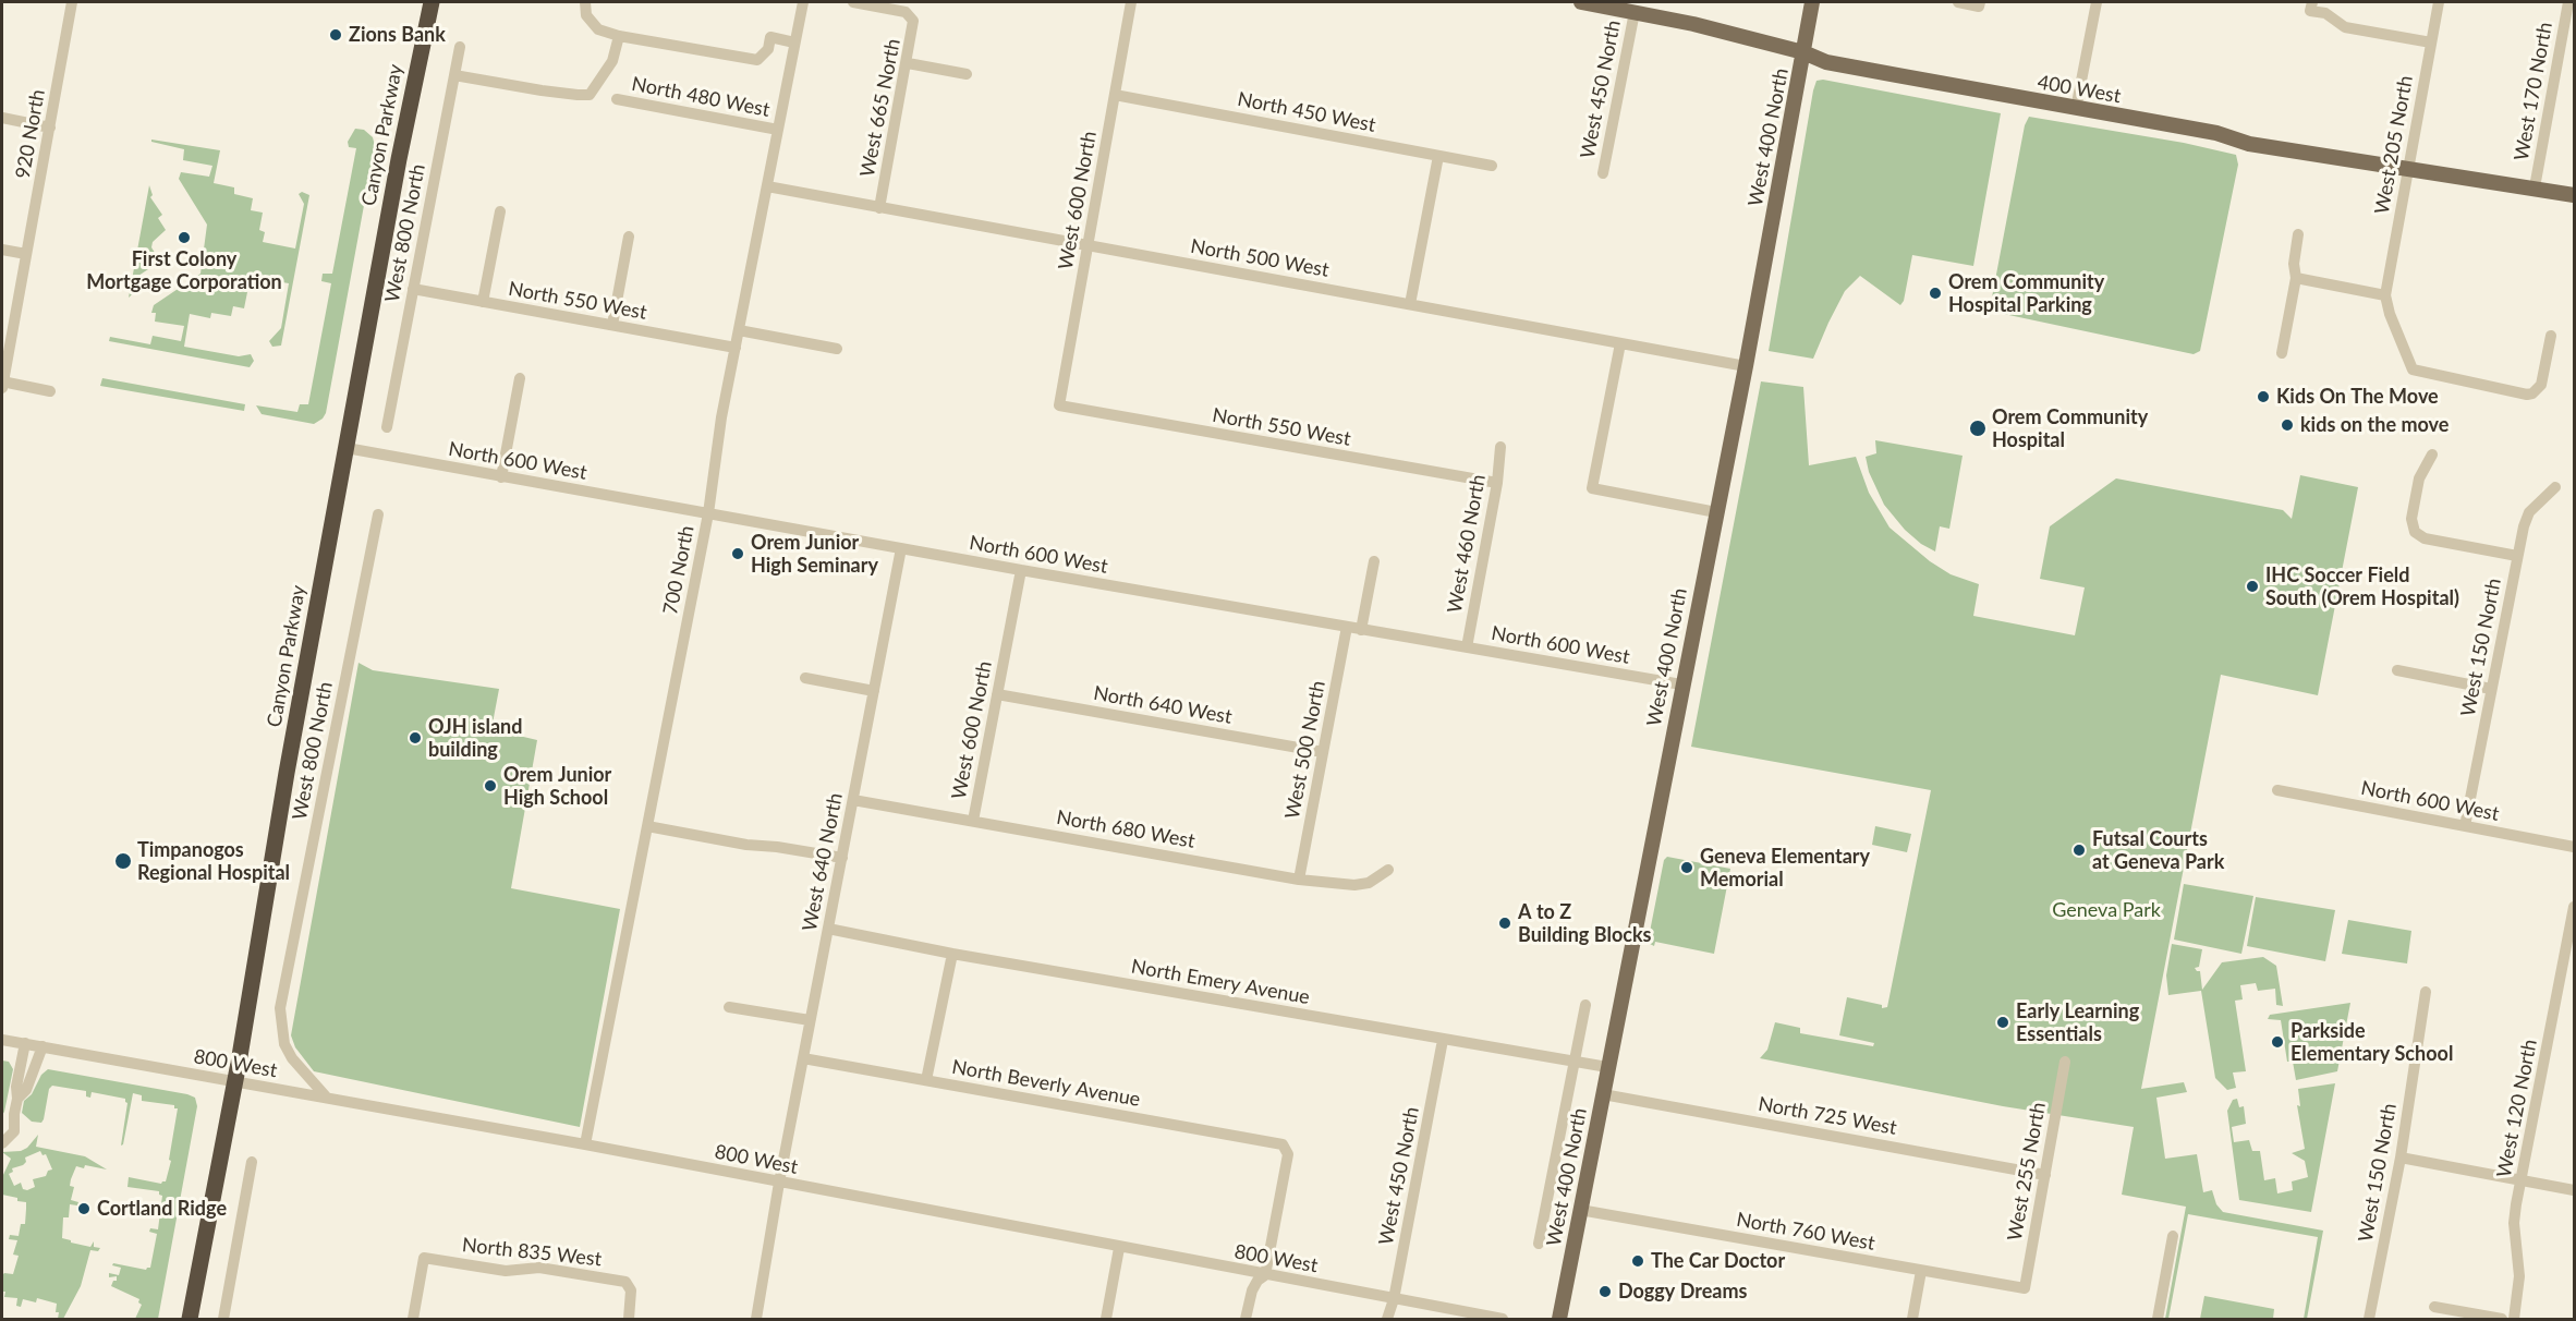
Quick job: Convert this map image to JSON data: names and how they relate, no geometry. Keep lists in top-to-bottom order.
{
  "streets": {
    "highway": ["Canyon Parkway"],
    "main road": ["400 West", "West 400 North"],
    "street": [
      "West 450 North",
      "West 170 North",
      "North 480 West",
      "West 665 North",
      "North 450 West",
      "920 North",
      "West 205 North",
      "West 600 North",
      "West 800 North",
      "North 500 West",
      "North 550 West",
      "North 600 West",
      "West 460 North",
      "700 North",
      "West 150 North",
      "North 640 West",
      "West 500 North",
      "North 680 West",
      "West 640 North",
      "North Emery Avenue",
      "800 West",
      "North Beverly Avenue",
      "West 120 North",
      "North 725 West",
      "West 255 North",
      "North 760 West",
      "North 835 West"
    ]
  },
  "crossings": [
    ["West 450 North", "400 West"],
    ["West 450 North", "North Emery Avenue"],
    ["West 450 North", "800 West"],
    ["400 West", "West 170 North"],
    ["400 West", "West 400 North"],
    ["400 West", "West 205 North"],
    ["North 480 West", "700 North"],
    ["West 665 North", "North 500 West"],
    ["North 450 West", "West 600 North"],
    ["Canyon Parkway", "North 600 West"],
    ["Canyon Parkway", "800 West"],
    ["West 400 North", "North 500 West"],
    ["West 400 North", "North 600 West"],
    ["West 400 North", "North Emery Avenue"],
    ["West 400 North", "North 725 West"],
    ["West 400 North", "North 760 West"],
    ["West 600 North", "North 500 West"],
    ["West 600 North", "North 550 West"],
    ["West 600 North", "North 600 West"],
    ["West 600 North", "North 640 West"],
    ["West 600 North", "North 680 West"],
    ["West 800 North", "North 550 West"],
    ["West 800 North", "800 West"],
    ["North 500 West", "700 North"],
    ["North 550 West", "West 460 North"],
    ["North 550 West", "700 North"],
    ["North 600 West", "West 460 North"],
    ["North 600 West", "700 North"],
    ["North 600 West", "West 150 North"],
    ["North 600 West", "West 500 North"],
    ["North 600 West", "West 640 North"],
    ["700 North", "800 West"],
    ["North 640 West", "West 500 North"],
    ["West 500 North", "North 680 West"],
    ["North 680 West", "West 640 North"],
    ["West 640 North", "North Emery Avenue"],
    ["West 640 North", "800 West"],
    ["West 640 North", "North Beverly Avenue"],
    ["800 West", "North Beverly Avenue"],
    ["North 725 West", "West 255 North"],
    ["West 255 North", "North 760 West"]
  ],
  "parks": ["Geneva Park"],
  "places": [
    "Zions Bank",
    "First Colony Mortgage Corporation",
    "Orem Community Hospital Parking",
    "Kids On The Move",
    "kids on the move",
    "Orem Community Hospital",
    "Orem Junior High Seminary",
    "IHC Soccer Field South (Orem Hospital)",
    "OJH island building",
    "Orem Junior High School",
    "Futsal Courts at Geneva Park",
    "Timpanogos Regional Hospital",
    "Geneva Elementary Memorial",
    "A to Z Building Blocks",
    "Early Learning Essentials",
    "Parkside Elementary School",
    "Cortland Ridge",
    "The Car Doctor",
    "Doggy Dreams"
  ]
}
